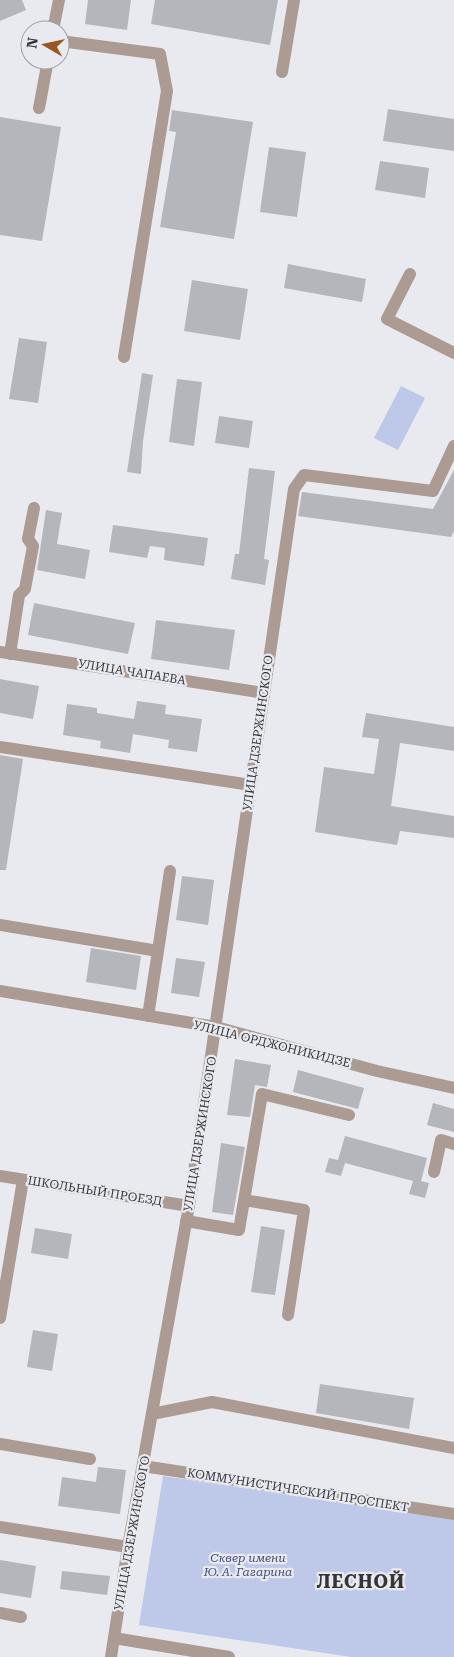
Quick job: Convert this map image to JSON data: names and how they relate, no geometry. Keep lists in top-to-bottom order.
{
  "streets": {
    "street": [
      "УЛИЦА ЧАПАЕВА",
      "УЛИЦА ДЗЕРЖИНСКОГО",
      "УЛИЦА ОРДЖОНИКИДЗЕ",
      "ШКОЛЬНЫЙ ПРОЕЗД",
      "КОММУНИСТИЧЕСКИЙ ПРОСПЕКТ"
    ]
  },
  "crossings": [
    ["УЛИЦА ЧАПАЕВА", "УЛИЦА ДЗЕРЖИНСКОГО"],
    ["УЛИЦА ДЗЕРЖИНСКОГО", "УЛИЦА ОРДЖОНИКИДЗЕ"],
    ["УЛИЦА ДЗЕРЖИНСКОГО", "ШКОЛЬНЫЙ ПРОЕЗД"],
    ["УЛИЦА ДЗЕРЖИНСКОГО", "КОММУНИСТИЧЕСКИЙ ПРОСПЕКТ"]
  ],
  "districts": ["ЛЕСНОЙ"],
  "parks": ["Сквер имени Ю. А. Гагарина"],
  "north": "left"
}
